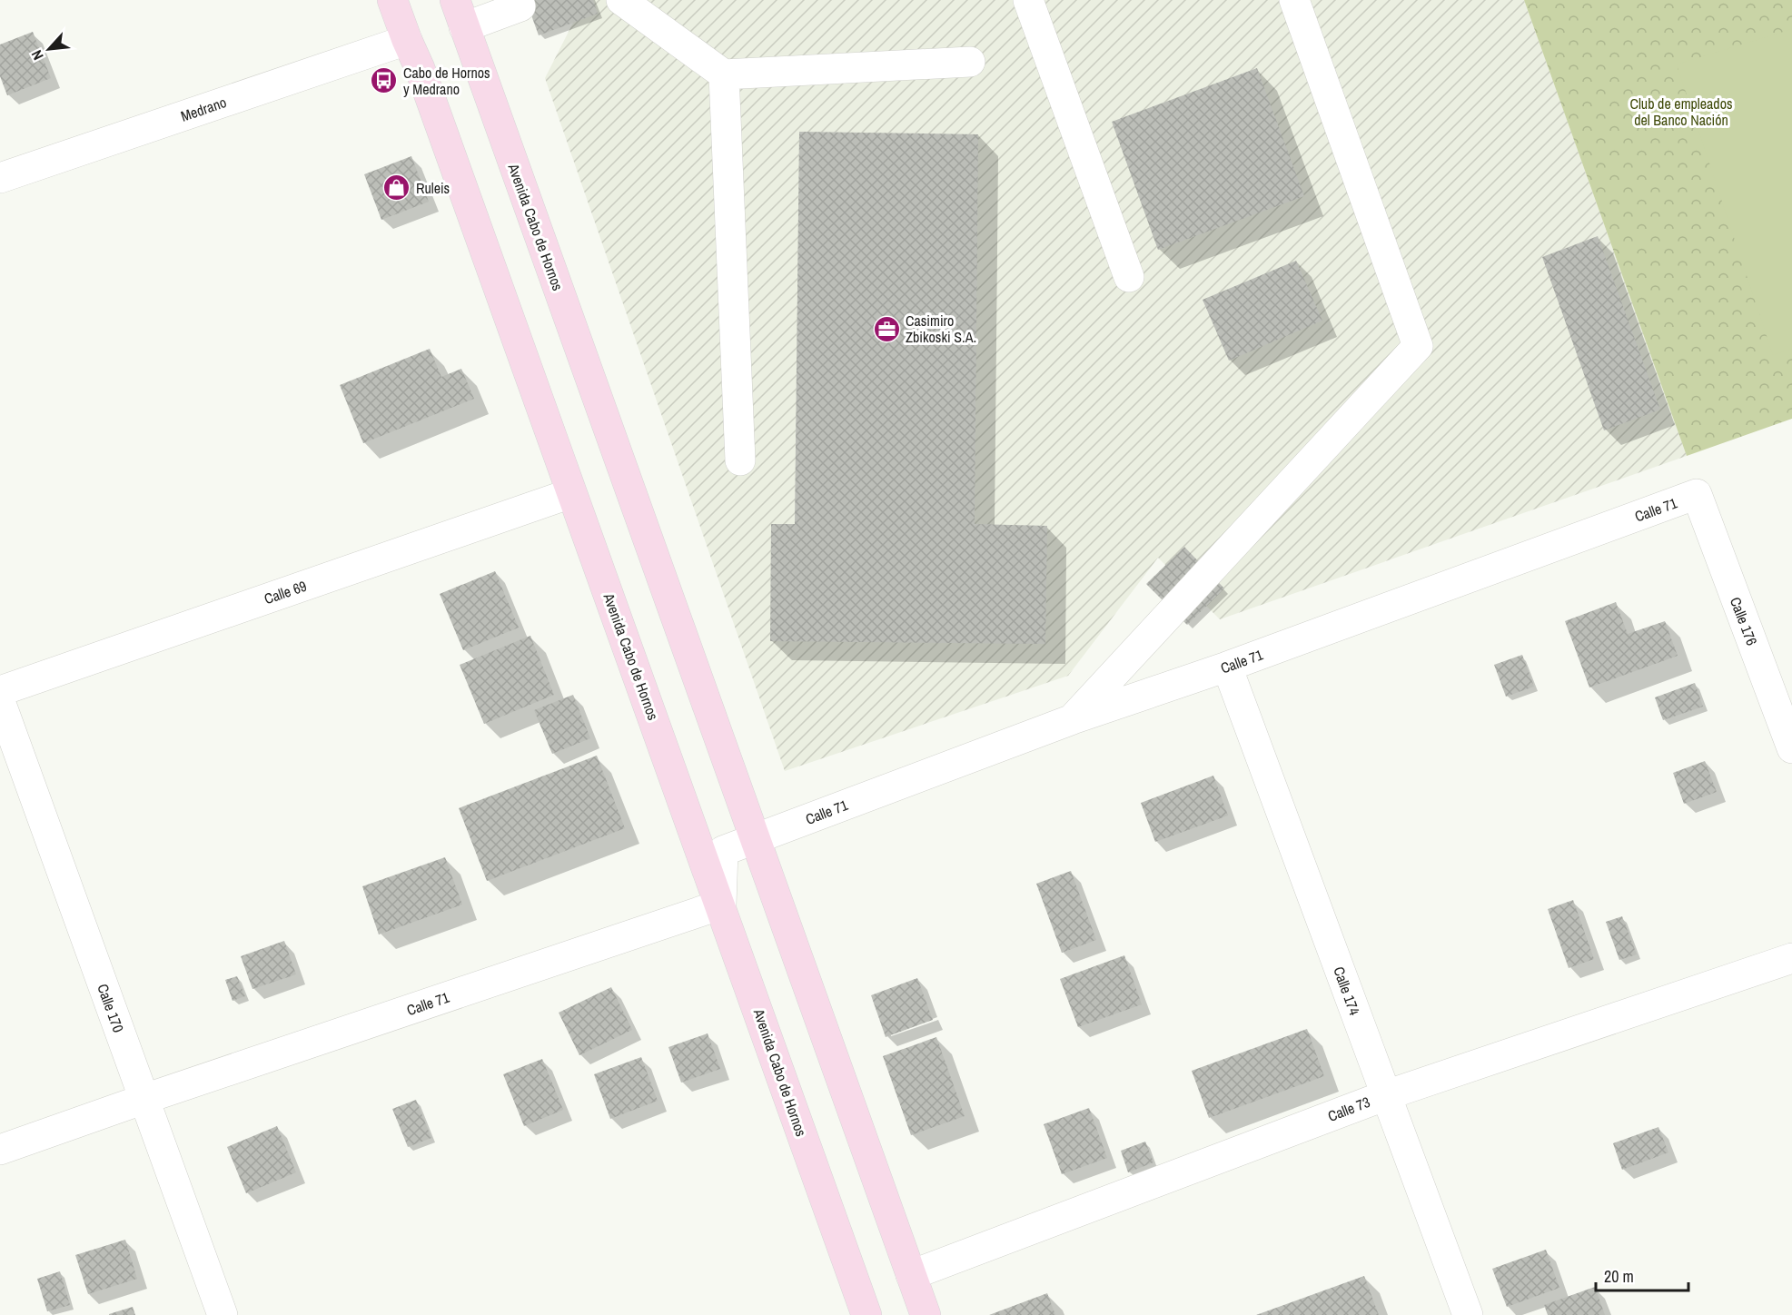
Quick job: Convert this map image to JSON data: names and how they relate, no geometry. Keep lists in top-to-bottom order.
{
  "streets": {
    "main road": ["Avenida Cabo de Hornos"],
    "street": [
      "Medrano",
      "Calle 71",
      "Calle 69",
      "Calle 176",
      "Calle 174",
      "Calle 170",
      "Calle 73"
    ]
  },
  "crossings": [
    ["Medrano", "Avenida Cabo de Hornos"],
    ["Avenida Cabo de Hornos", "Calle 71"],
    ["Avenida Cabo de Hornos", "Calle 69"],
    ["Avenida Cabo de Hornos", "Calle 73"],
    ["Calle 71", "Calle 176"],
    ["Calle 71", "Calle 174"],
    ["Calle 71", "Calle 170"],
    ["Calle 174", "Calle 73"]
  ],
  "parks": ["Club de empleados del Banco Nación"],
  "places": {
    "bus stop": ["Cabo de Hornos y Medrano"],
    "shop": ["Ruleis"],
    "office": ["Casimiro Zbikoski S.A."]
  },
  "scale_bar": "20 m",
  "north": "bottom left"
}
